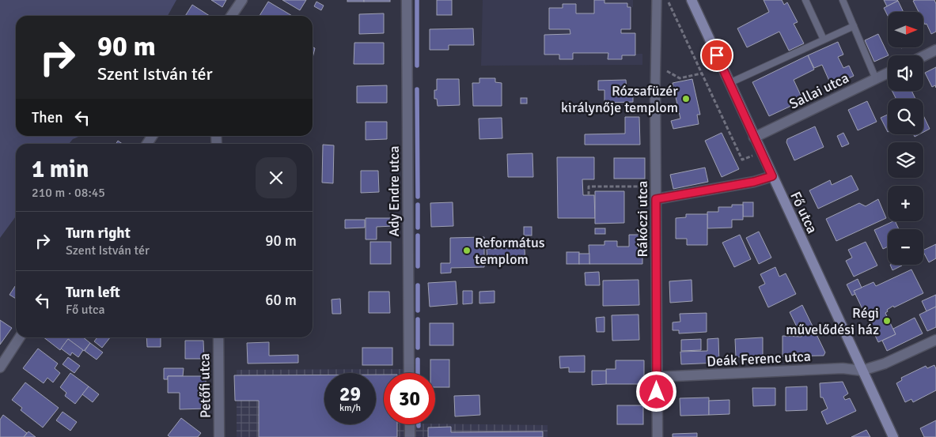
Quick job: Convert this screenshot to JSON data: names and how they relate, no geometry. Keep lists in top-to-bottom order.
{
  "streets": {
    "main road": ["Fő utca"],
    "street": [
      "Sallai utca",
      "Ady Endre utca",
      "Rákóczi utca",
      "Deák Ferenc utca",
      "Petőfi utca"
    ]
  },
  "crossings": [
    ["Sallai utca", "Fő utca"],
    ["Fő utca", "Deák Ferenc utca"],
    ["Rákóczi utca", "Deák Ferenc utca"]
  ],
  "places": ["Rózsafüzér királynője templom", "Református templom", "Régi művelődési ház"],
  "north": "right",
  "page": {
    "map_buttons": ["+", "−"],
    "turn": ["90 m", "Szent István tér"],
    "then": "Then",
    "heading": ["1 min", "210 m · 08:45"],
    "list": [
      {
        "name": "Turn right",
        "note": "Szent István tér",
        "value": "90 m"
      },
      {
        "name": "Turn left",
        "note": "Fő utca",
        "value": "60 m"
      }
    ],
    "speed": "29 km/h",
    "limit": "30"
  }
}
